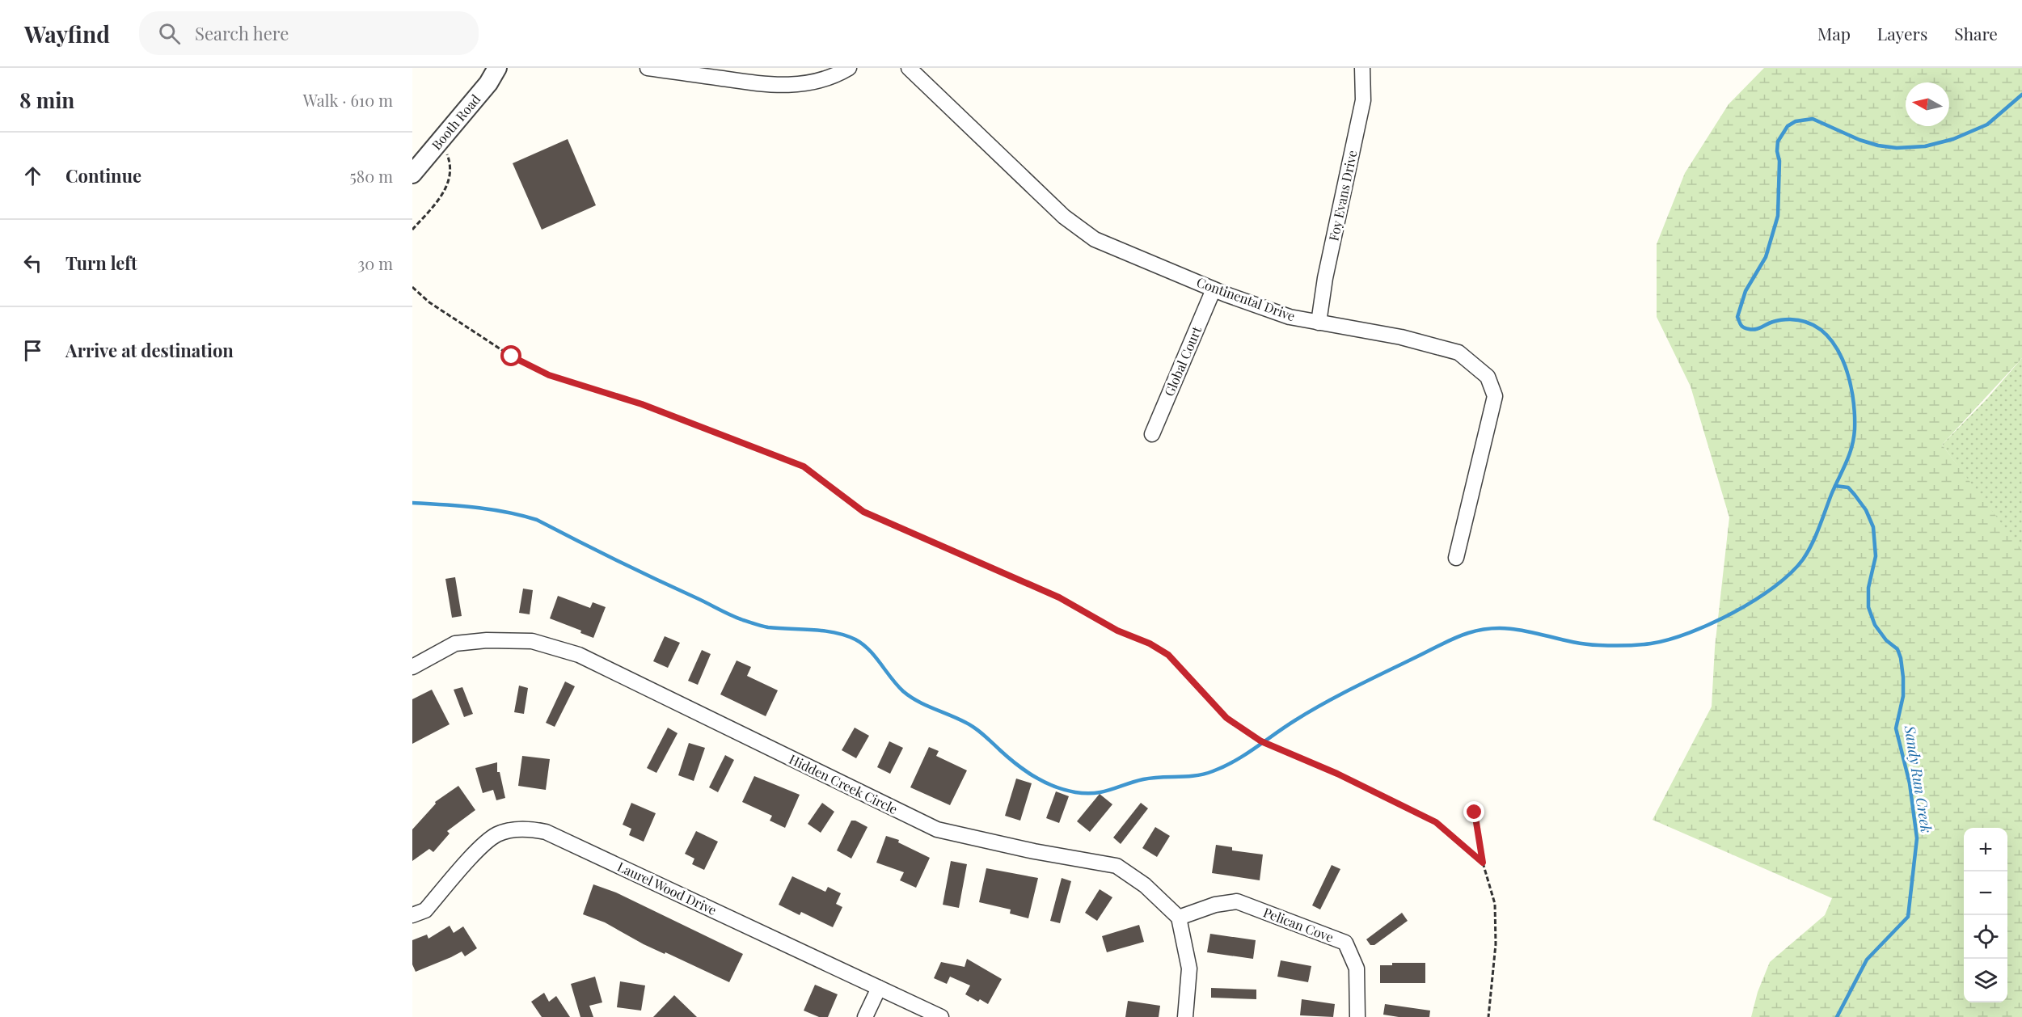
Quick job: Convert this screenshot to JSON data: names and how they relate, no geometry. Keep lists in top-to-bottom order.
{
  "streets": {
    "street": [
      "Booth Road",
      "Foy Evans Drive",
      "Continental Drive",
      "Global Court",
      "Hidden Creek Circle",
      "Laurel Wood Drive",
      "Pelican Cove"
    ]
  },
  "crossings": [
    ["Foy Evans Drive", "Continental Drive"],
    ["Continental Drive", "Global Court"],
    ["Hidden Creek Circle", "Pelican Cove"]
  ],
  "water": ["Sandy Run Creek"],
  "north": "left",
  "page": {
    "header": "Wayfind",
    "search": "Search here",
    "nav": ["Map", "Layers", "Share"],
    "heading": ["8 min", "Walk · 610 m"],
    "list": [
      ["Continue", "580 m"],
      ["Turn left", "30 m"],
      "Arrive at destination"
    ],
    "map_buttons": ["+", "−"]
  }
}
